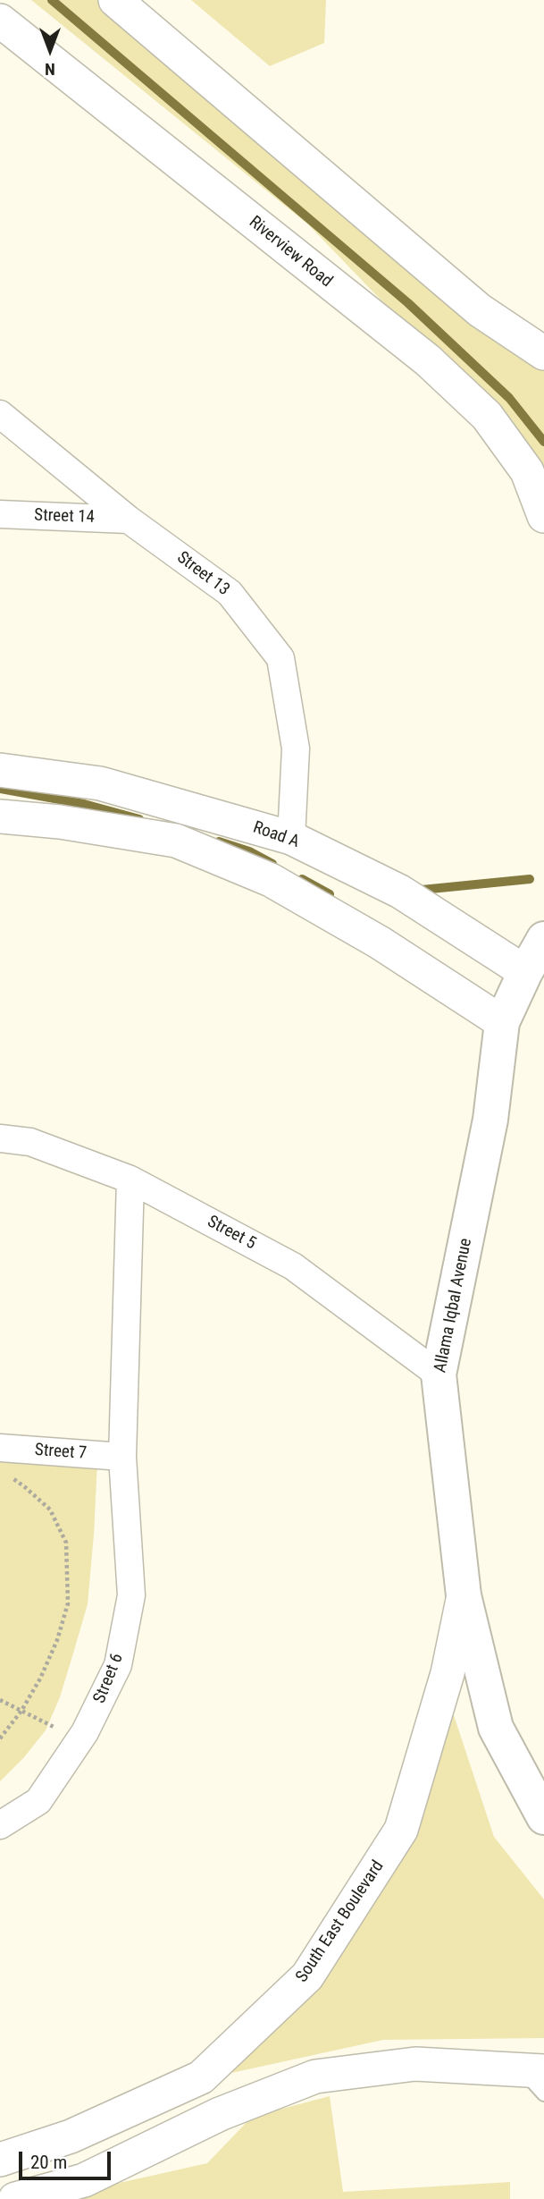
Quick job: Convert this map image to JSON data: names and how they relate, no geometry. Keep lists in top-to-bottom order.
{
  "streets": {
    "main road": ["Allama Iqbal Avenue"],
    "street": [
      "Riverview Road",
      "Street 14",
      "Street 13",
      "Road A",
      "Street 5",
      "Street 7",
      "Street 6",
      "South East Boulevard"
    ]
  },
  "crossings": [
    ["Street 14", "Street 13"],
    ["Street 13", "Road A"],
    ["Road A", "Allama Iqbal Avenue"],
    ["Street 5", "Allama Iqbal Avenue"],
    ["Street 5", "Street 6"],
    ["Allama Iqbal Avenue", "South East Boulevard"],
    ["Street 7", "Street 6"]
  ],
  "scale_bar": "20 m",
  "north": "bottom"
}
